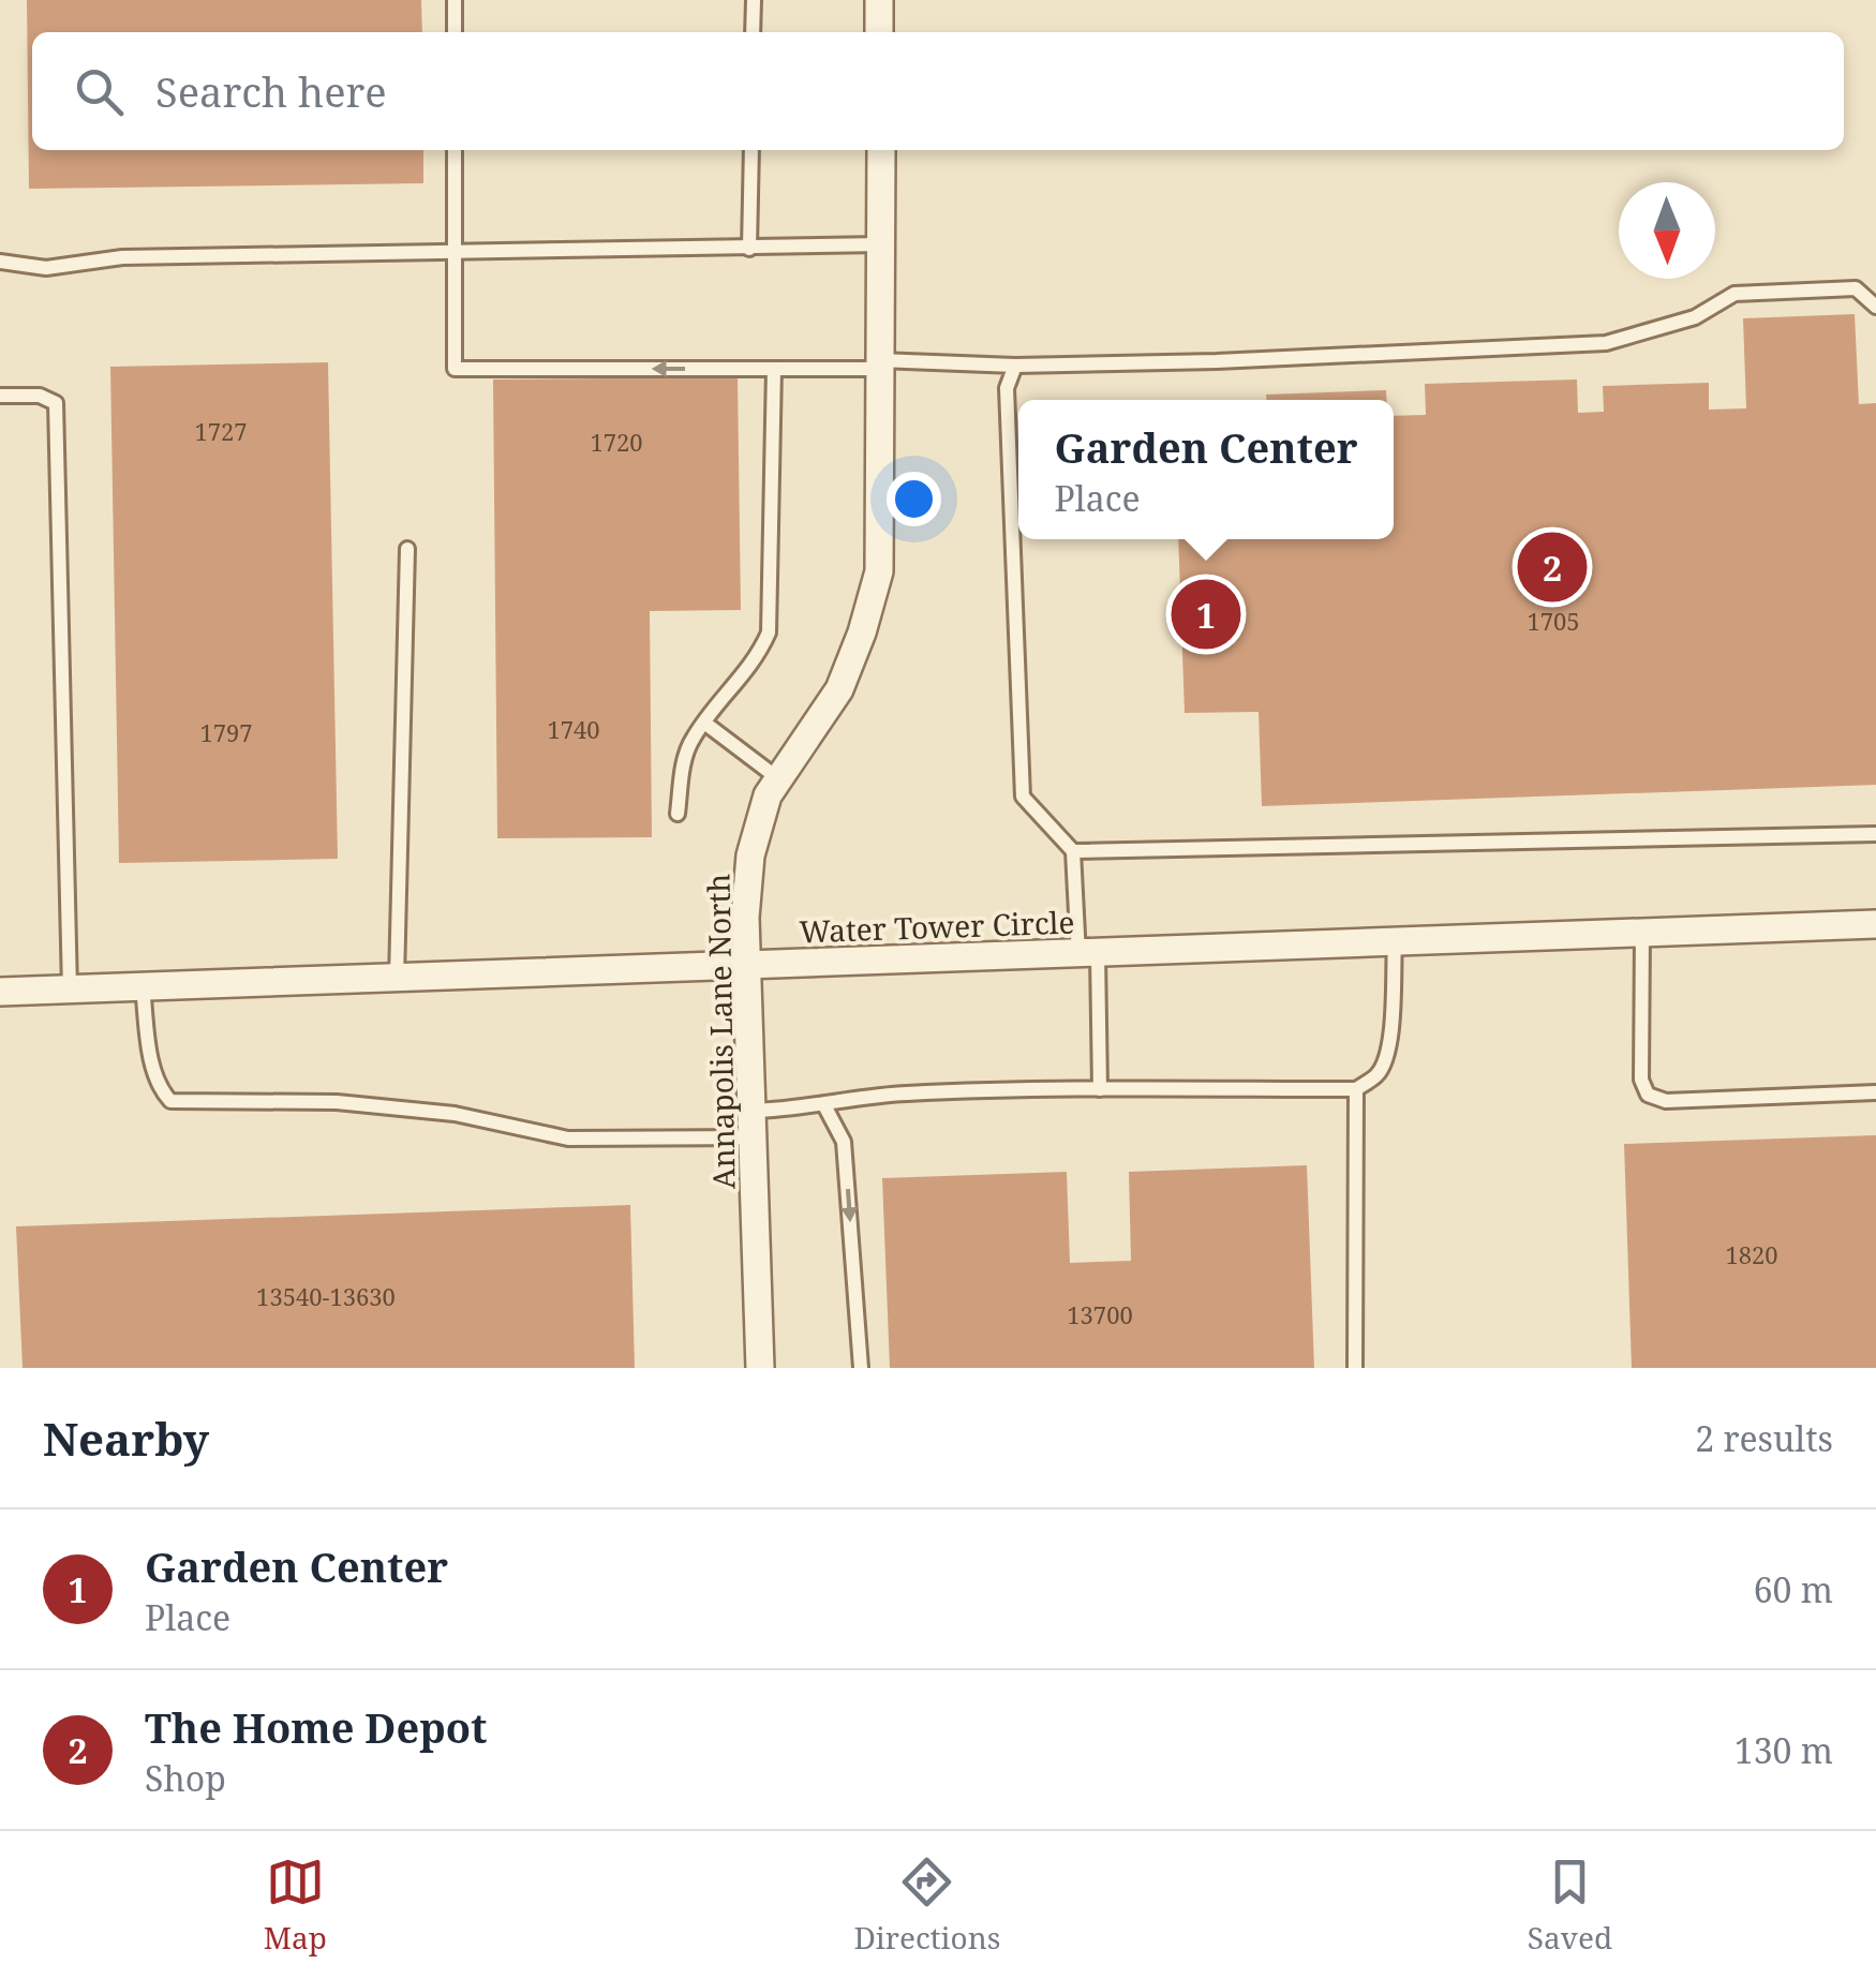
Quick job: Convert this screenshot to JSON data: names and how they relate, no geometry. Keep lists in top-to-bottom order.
{
  "streets": {
    "street": ["Water Tower Circle", "Annapolis Lane North"]
  },
  "crossings": [
    ["Water Tower Circle", "Annapolis Lane North"]
  ],
  "house_numbers": [
    "1727",
    "1720",
    "1705",
    "1740",
    "1797",
    "1820",
    "13540-13630",
    "13700"
  ],
  "north": "bottom",
  "page": {
    "search": "Search here",
    "popup": ["Garden Center", "Place"],
    "pins": ["2", "1"],
    "heading": ["Nearby", "2 results"],
    "list": [
      {
        "mark": "1",
        "name": "Garden Center",
        "note": "Place",
        "value": "60 m"
      },
      {
        "mark": "2",
        "name": "The Home Depot",
        "note": "Shop",
        "value": "130 m"
      }
    ],
    "nav": ["Map", "Directions", "Saved"]
  }
}
